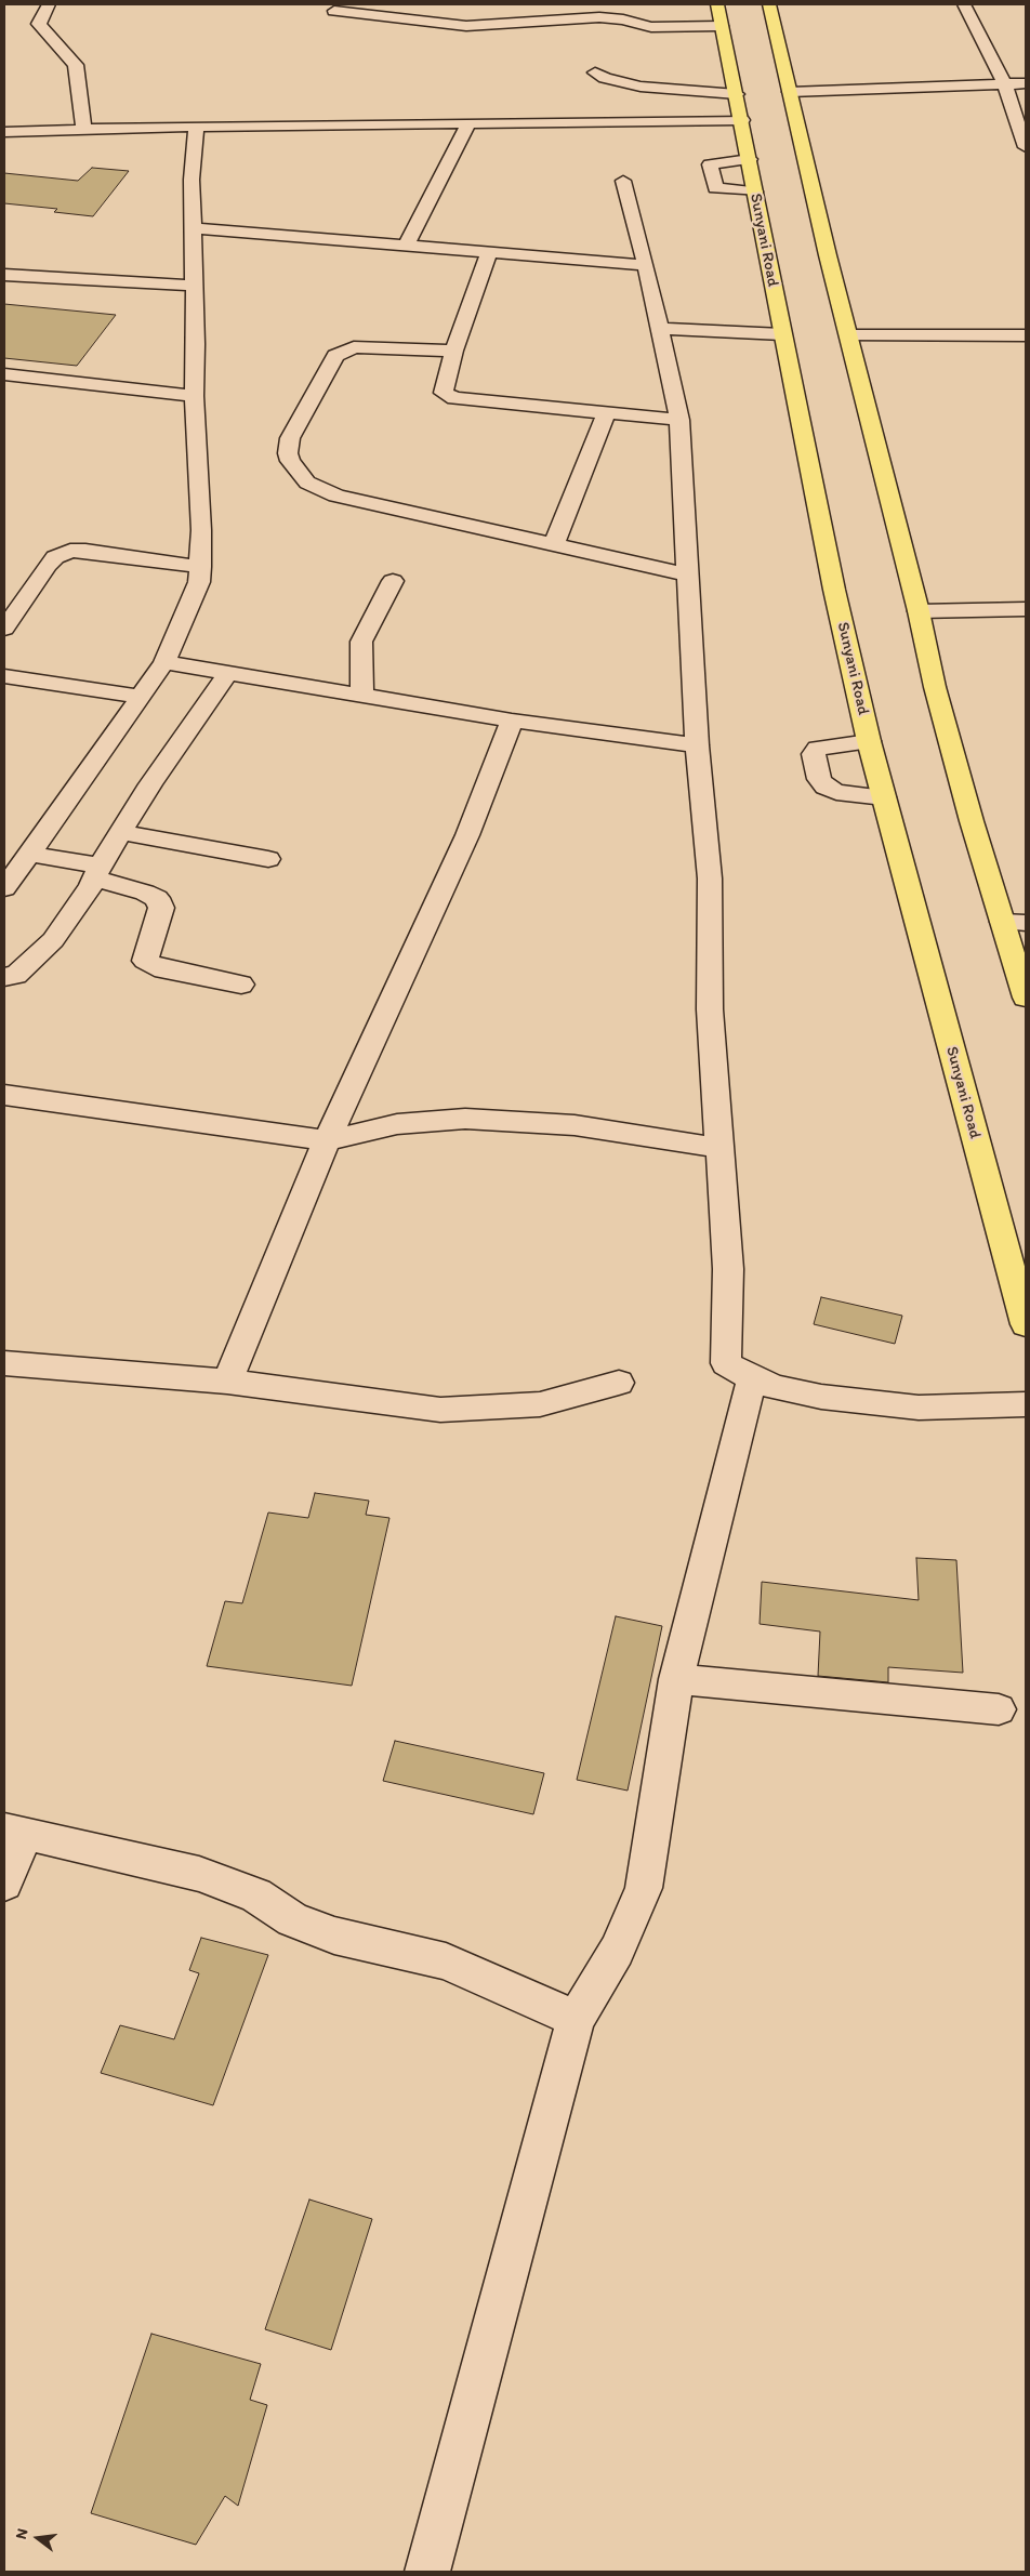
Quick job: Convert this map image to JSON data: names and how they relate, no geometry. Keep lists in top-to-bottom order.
{
  "streets": {
    "main road": ["Sunyani Road"]
  },
  "north": "left"
}
